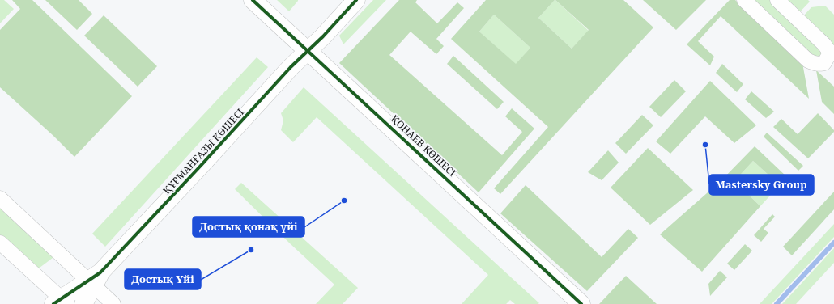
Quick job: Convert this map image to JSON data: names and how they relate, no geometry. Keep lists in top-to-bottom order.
{
  "streets": {
    "street": ["ҚОНАЕВ КӨШЕСІ", "ҚҰРМАНҒАЗЫ КӨШЕСІ"]
  },
  "crossings": [
    ["ҚОНАЕВ КӨШЕСІ", "ҚҰРМАНҒАЗЫ КӨШЕСІ"]
  ],
  "places": ["Mastersky Group", "Достық қонақ үйі", "Достық Үйі"]
}
